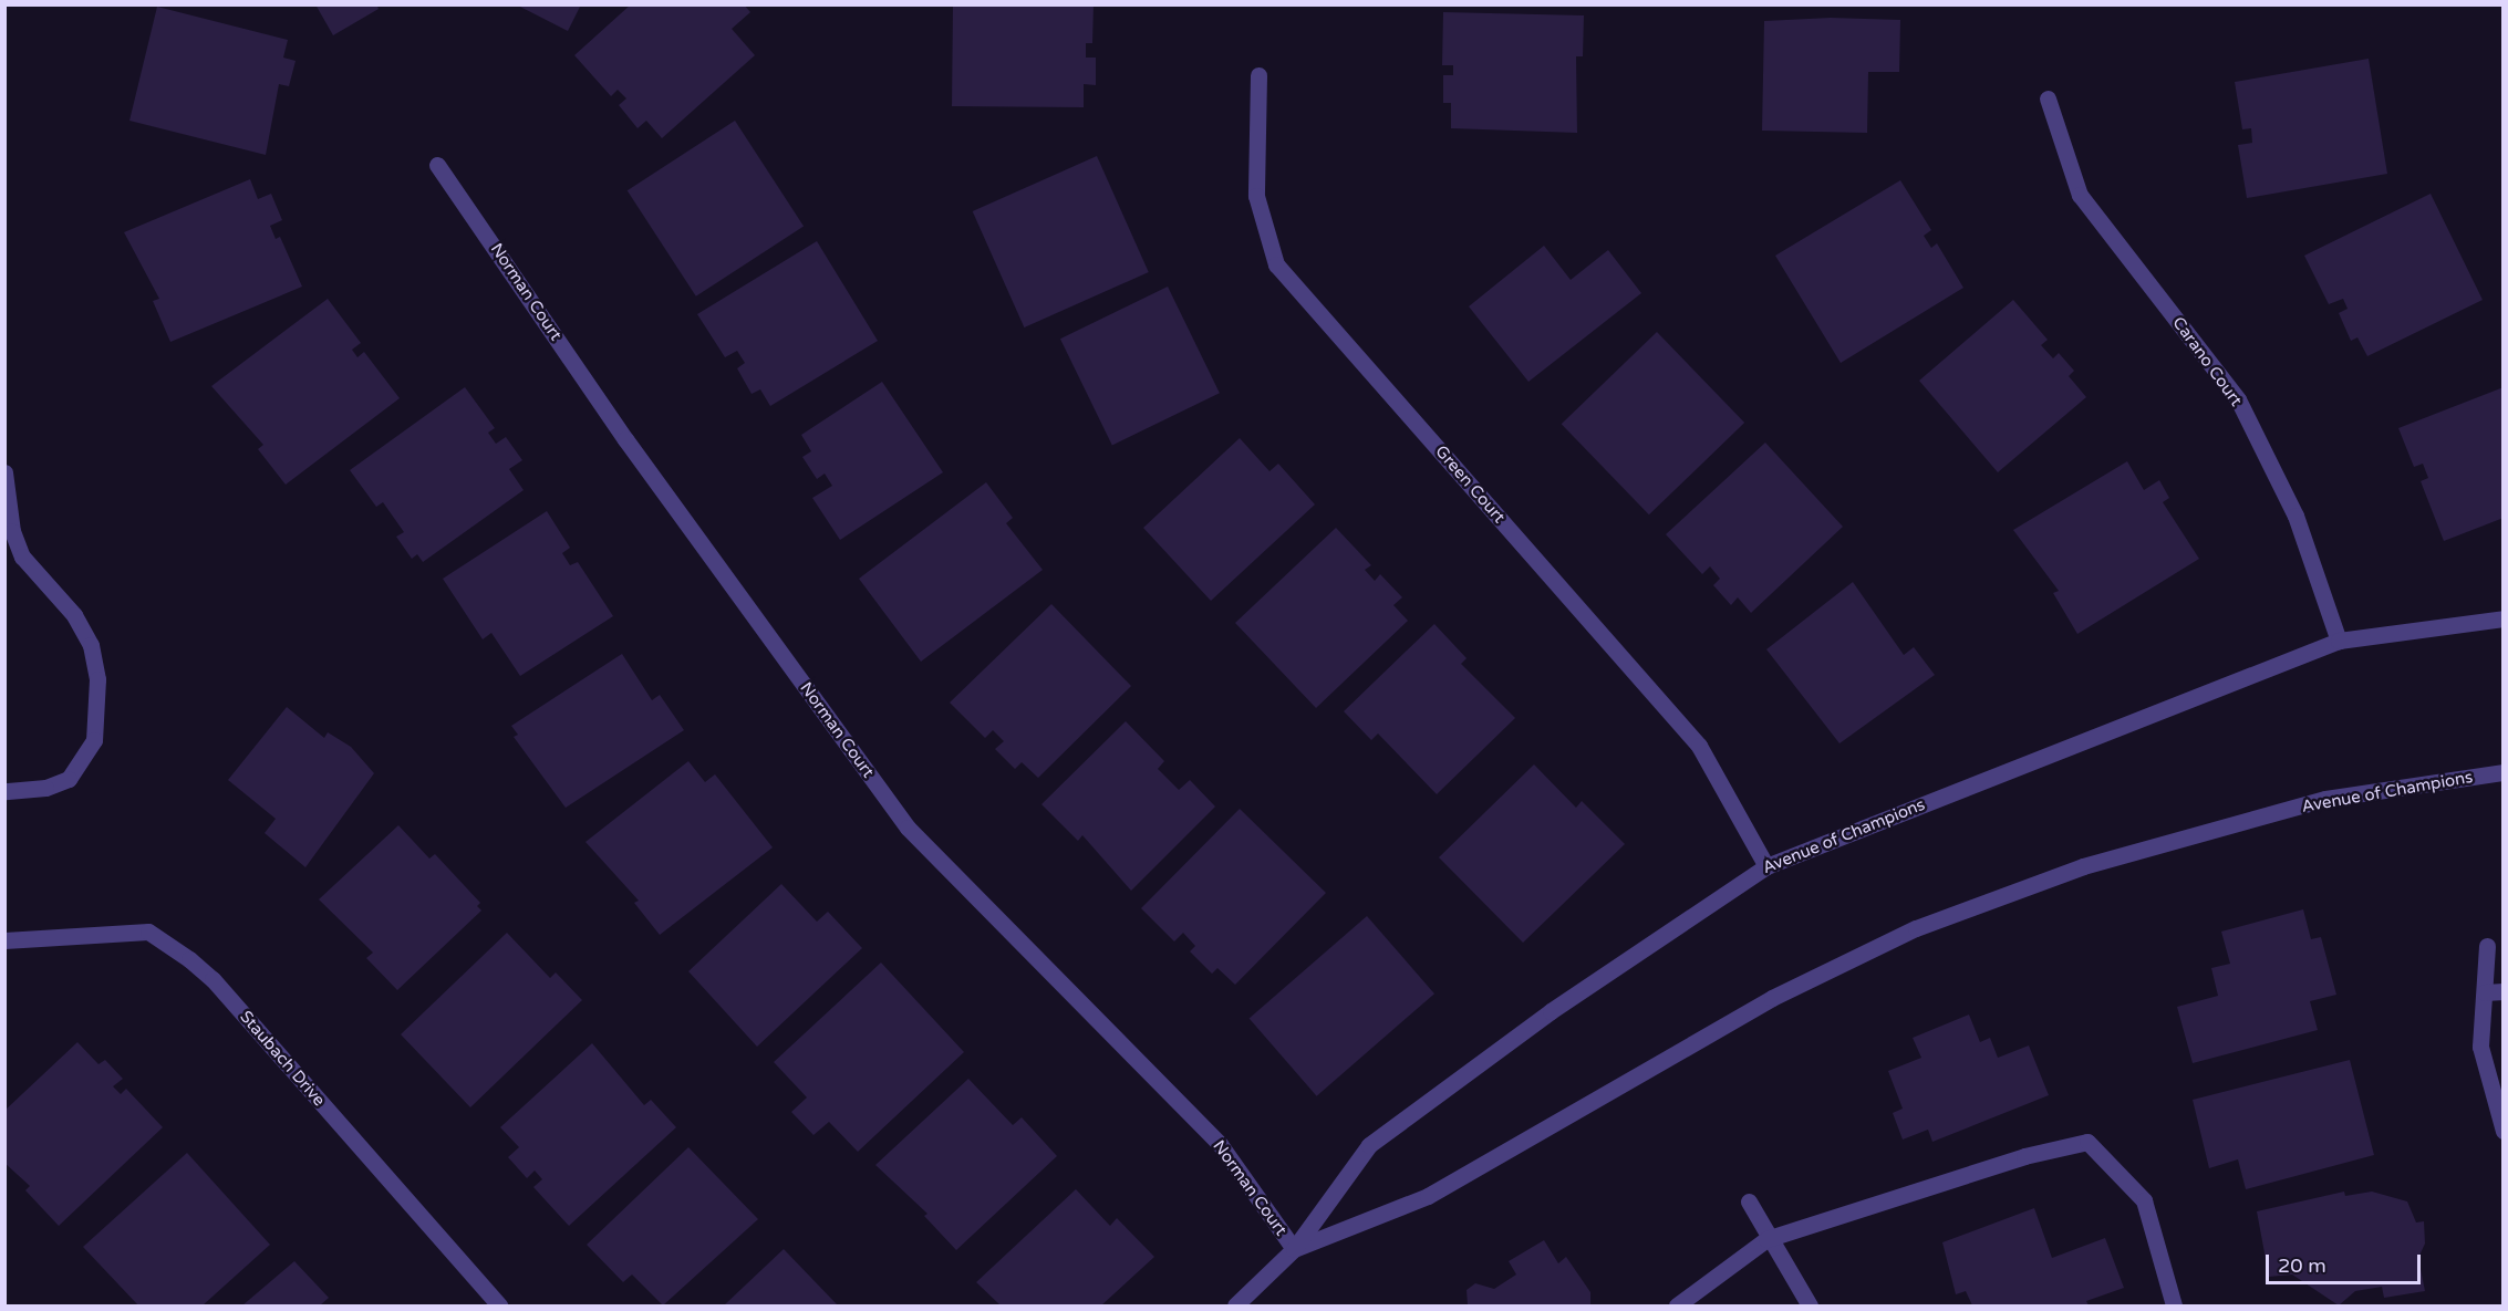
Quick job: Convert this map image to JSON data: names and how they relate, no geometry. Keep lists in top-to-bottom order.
{
  "streets": {
    "street": [
      "Norman Court",
      "Carano Court",
      "Green Court",
      "Avenue of Champions",
      "Staubach Drive"
    ]
  },
  "crossings": [
    ["Norman Court", "Avenue of Champions"],
    ["Carano Court", "Avenue of Champions"],
    ["Green Court", "Avenue of Champions"]
  ],
  "scale_bar": "20 m"
}
